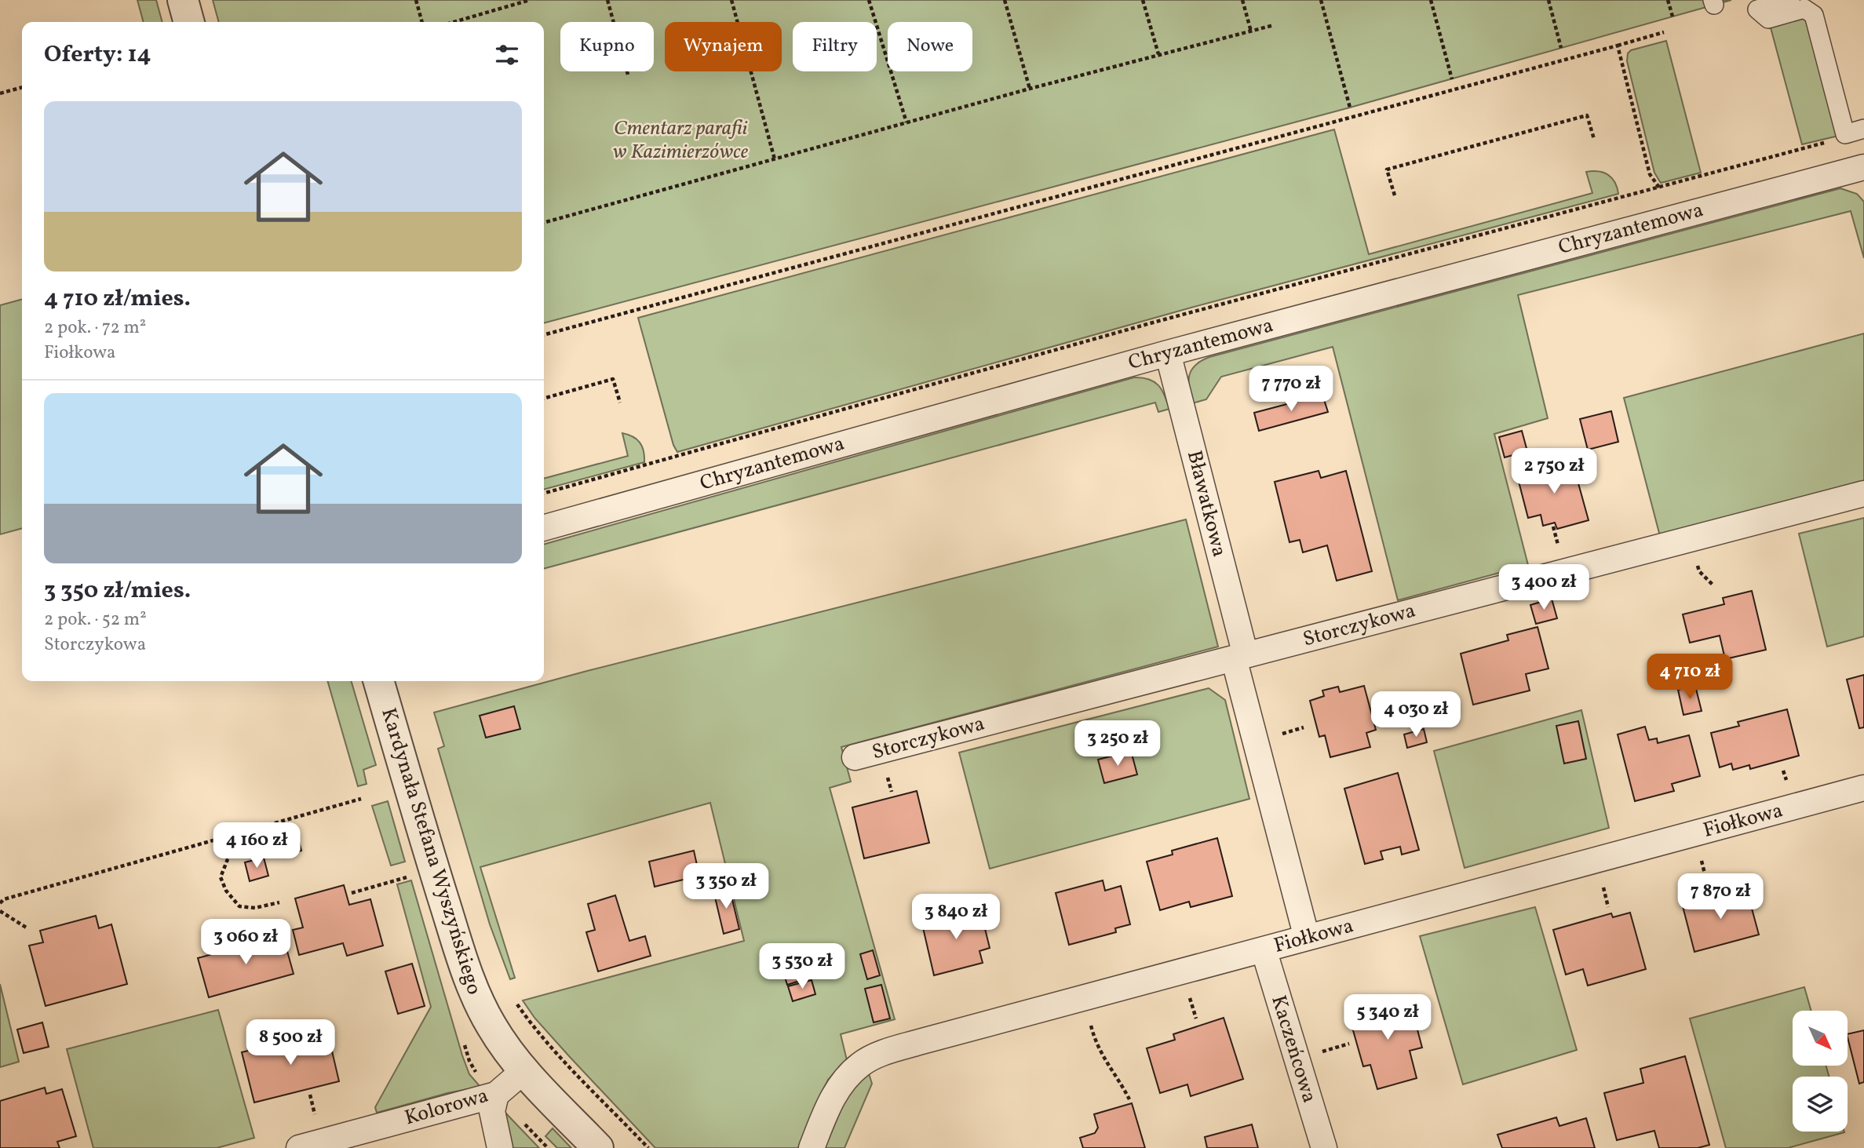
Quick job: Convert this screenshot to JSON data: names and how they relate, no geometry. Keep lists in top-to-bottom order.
{
  "streets": {
    "street": [
      "Chryzantemowa",
      "Bławatkowa",
      "Storczykowa",
      "Fiołkowa",
      "Kardynała Stefana Wyszyńskiego",
      "Kaczeńcowa",
      "Kolorowa"
    ]
  },
  "crossings": [
    ["Chryzantemowa", "Bławatkowa"],
    ["Bławatkowa", "Storczykowa"],
    ["Bławatkowa", "Fiołkowa"],
    ["Fiołkowa", "Kaczeńcowa"],
    ["Kardynała Stefana Wyszyńskiego", "Kolorowa"]
  ],
  "parks": ["Cmentarz parafii w Kazimierzówce"],
  "north": "bottom right",
  "page": {
    "chip": [
      "Kupno",
      "Wynajem",
      "Filtry",
      "Nowe"
    ],
    "heading": "Oferty: 14",
    "list": [
      {
        "name": "4 710 zł/mies.",
        "note": "2 pok. · 72 m² · Fiołkowa"
      },
      {
        "name": "3 350 zł/mies.",
        "note": "2 pok. · 52 m² · Storczykowa"
      }
    ],
    "price": [
      "7 770 zł",
      "2 750 zł",
      "3 400 zł",
      "4 710 zł",
      "4 030 zł",
      "3 250 zł",
      "4 160 zł",
      "3 350 zł",
      "7 870 zł",
      "3 840 zł",
      "3 060 zł",
      "3 530 zł",
      "5 340 zł",
      "8 500 zł"
    ]
  }
}
